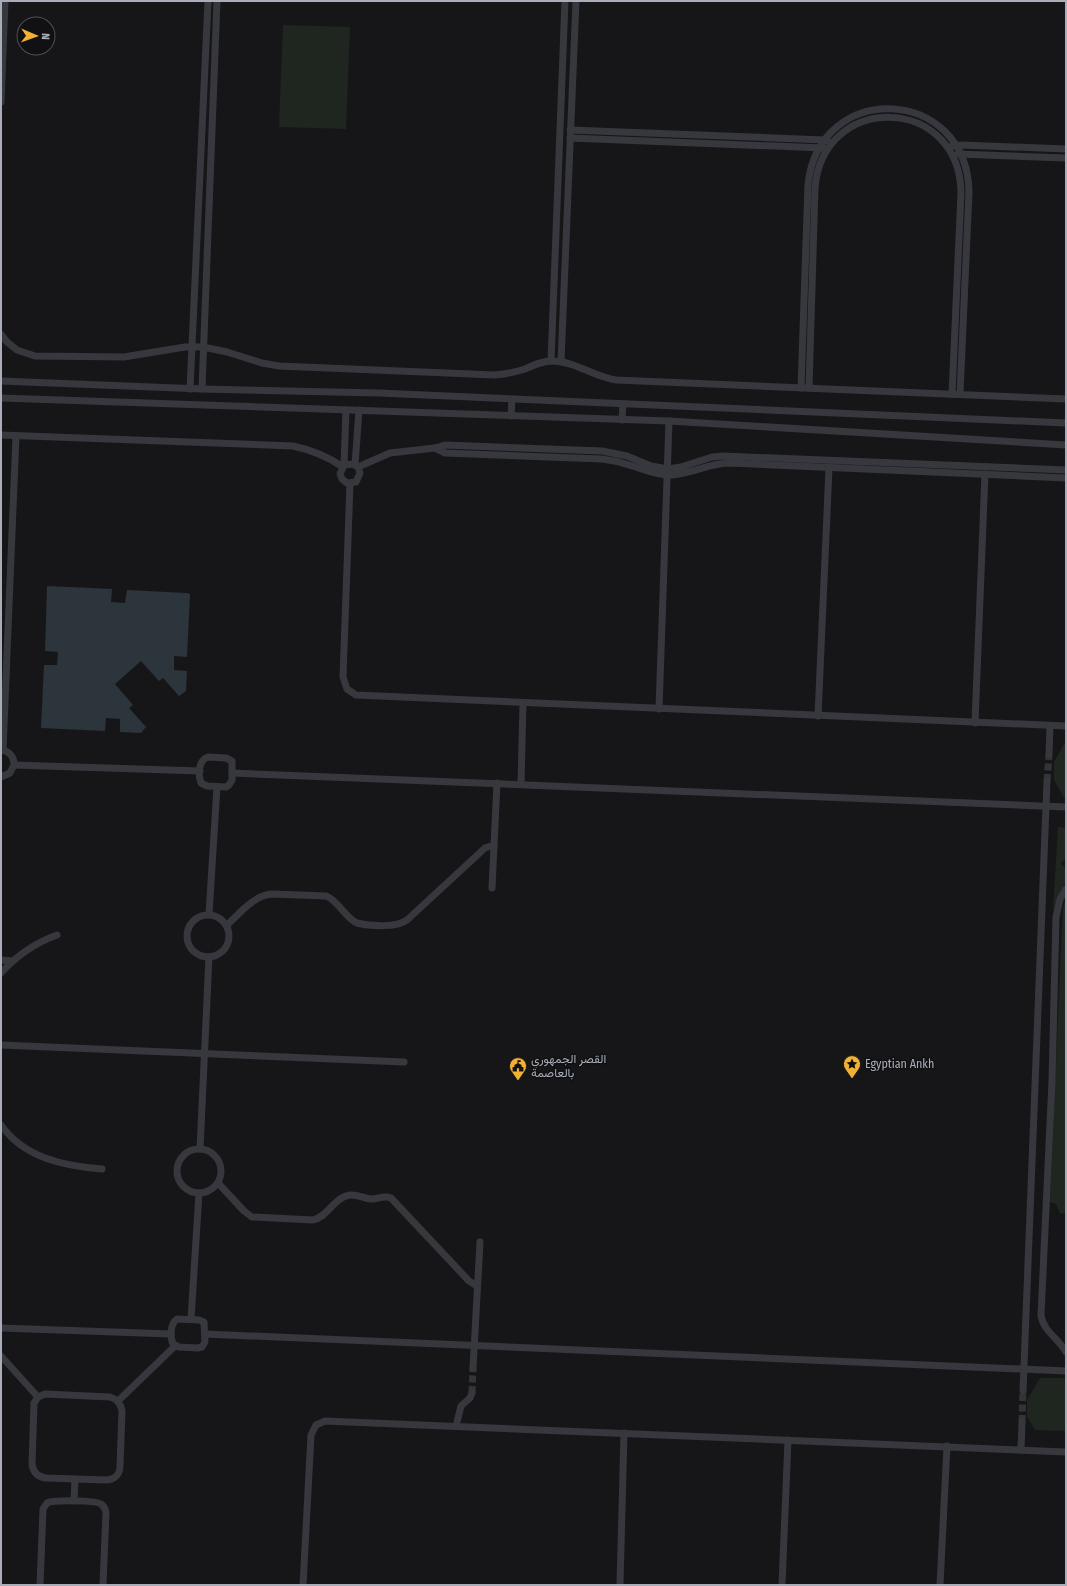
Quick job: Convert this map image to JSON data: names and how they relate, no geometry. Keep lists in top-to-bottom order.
{
  "places": {
    "place": ["Egyptian Ankh"],
    "public building": ["القصر الجمهوري بالعاصمة"]
  },
  "north": "right"
}
